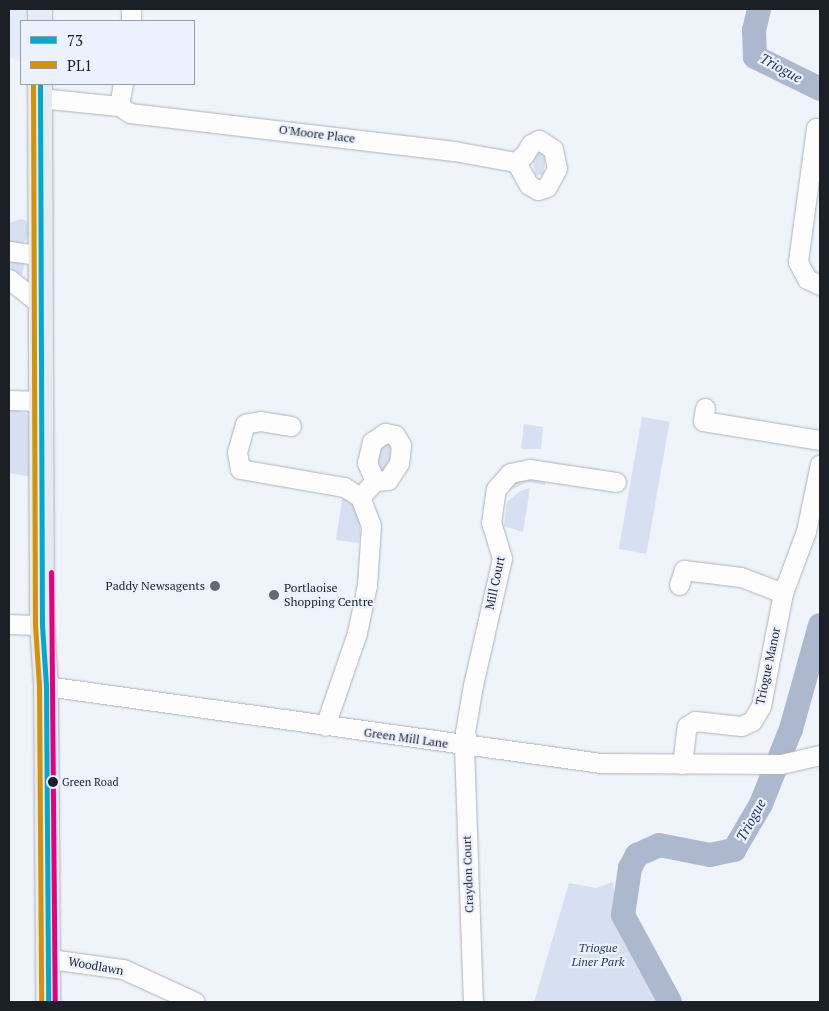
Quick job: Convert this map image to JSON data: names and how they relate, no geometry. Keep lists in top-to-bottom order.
{
  "streets": {
    "street": [
      "O'Moore Place",
      "Mill Court",
      "Triogue Manor",
      "Green Mill Lane",
      "Craydon Court",
      "Woodlawn"
    ]
  },
  "crossings": [
    ["Mill Court", "Green Mill Lane"],
    ["Mill Court", "Craydon Court"],
    ["Triogue Manor", "Green Mill Lane"],
    ["Green Mill Lane", "Craydon Court"]
  ],
  "water": ["Triogue"],
  "parks": ["Triogue Liner Park"],
  "places": ["Paddy Newsagents", "Portlaoise Shopping Centre", "Green Road"],
  "lines": ["transit line 73", "transit line PL1"],
  "legend": ["73", "PL1"]
}
